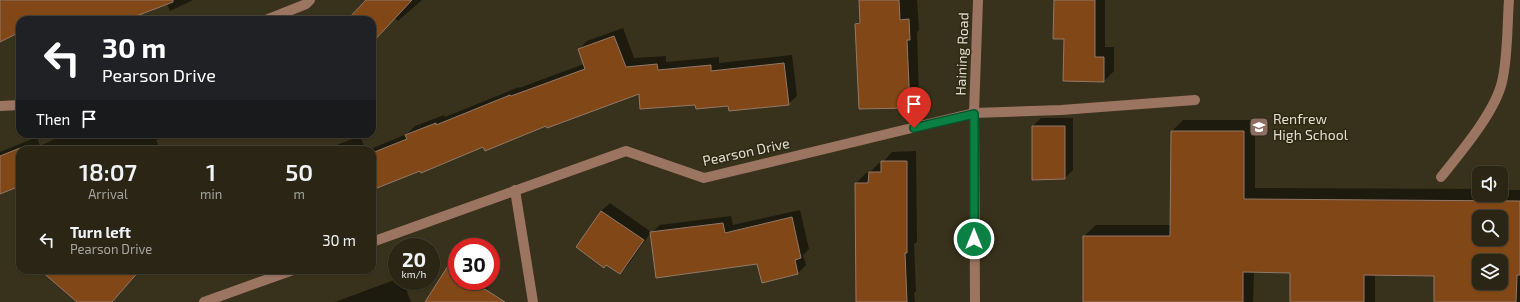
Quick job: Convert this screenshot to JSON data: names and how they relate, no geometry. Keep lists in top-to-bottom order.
{
  "streets": {
    "street": ["Haining Road", "Pearson Drive"]
  },
  "crossings": [
    ["Haining Road", "Pearson Drive"]
  ],
  "places": {
    "school or university": ["Renfrew High School"]
  },
  "page": {
    "turn": ["30 m", "Pearson Drive"],
    "then": "Then",
    "eta": [
      "18:07",
      "Arrival",
      "1",
      "min",
      "50",
      "m"
    ],
    "list": [
      {
        "name": "Turn left",
        "note": "Pearson Drive",
        "value": "30 m"
      }
    ],
    "speed": "20 km/h",
    "limit": "30"
  }
}
